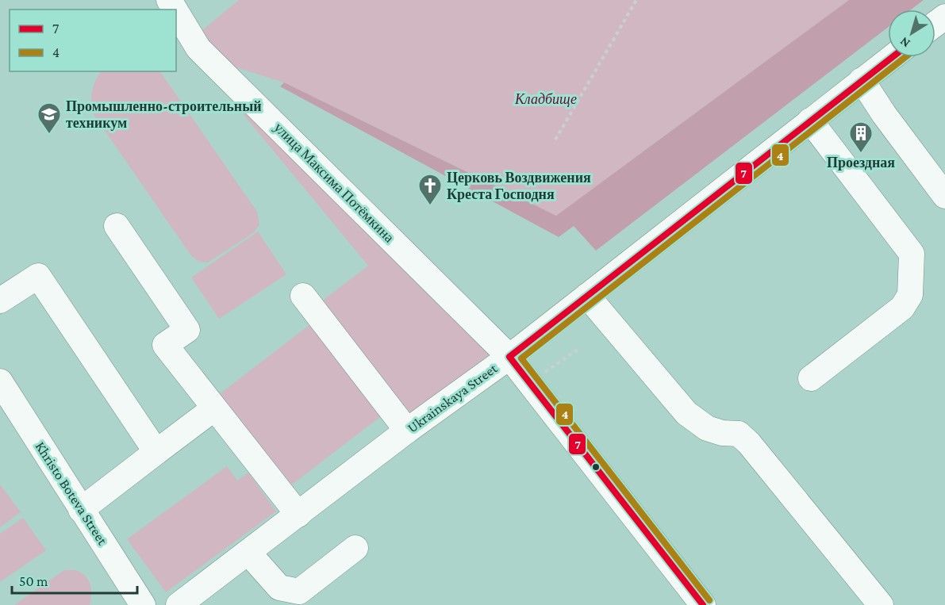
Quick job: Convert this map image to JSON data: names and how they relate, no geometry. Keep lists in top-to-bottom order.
{
  "streets": {
    "street": ["улица Максима Потёмкина", "Ukrainskaya Street", "Khristo Boteva Street"]
  },
  "crossings": [
    ["улица Максима Потёмкина", "Ukrainskaya Street"]
  ],
  "parks": ["Кладбище"],
  "places": {
    "school or university": ["Промышленно-строительный техникум"],
    "building": ["Проездная"],
    "church": ["Церковь Воздвижения Креста Господня"]
  },
  "lines": ["transit line 7", "transit line 4"],
  "legend": ["7", "4"],
  "scale_bar": "50 m",
  "north": "bottom left"
}
